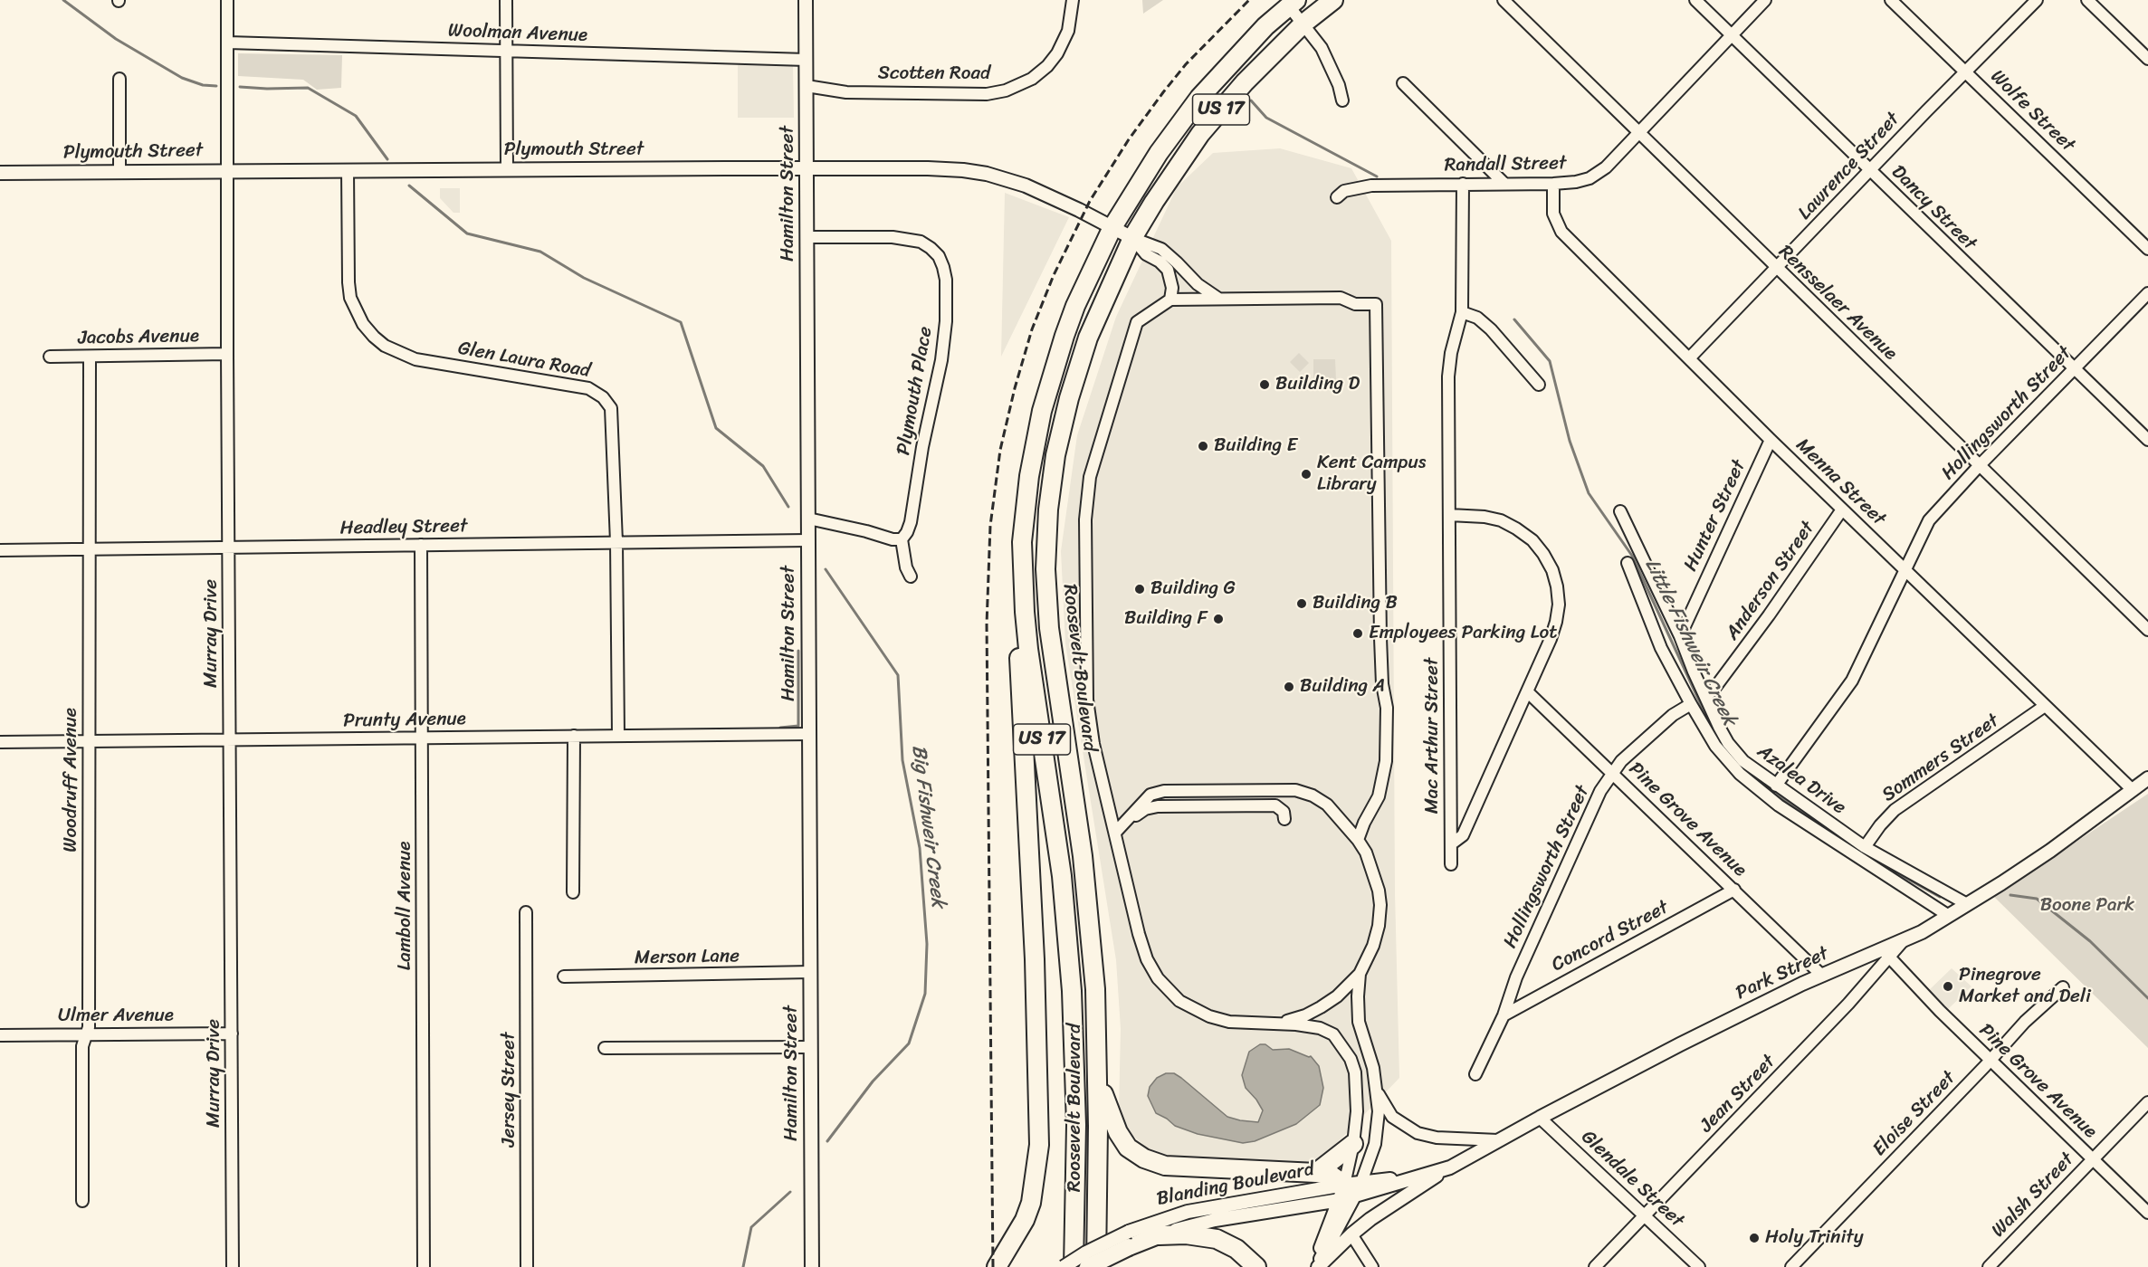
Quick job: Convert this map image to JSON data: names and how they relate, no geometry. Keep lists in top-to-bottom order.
{
  "streets": {
    "highway": ["US 17", "Roosevelt Boulevard"],
    "main road": ["Blanding Boulevard"],
    "street": [
      "Woolman Avenue",
      "Scotten Road",
      "Wolfe Street",
      "Plymouth Street",
      "Randall Street",
      "Lawrence Street",
      "Hamilton Street",
      "Dancy Street",
      "Rensselaer Avenue",
      "Jacobs Avenue",
      "Glen Laura Road",
      "Plymouth Place",
      "Hollingsworth Street",
      "Menna Street",
      "Hunter Street",
      "Headley Street",
      "Anderson Street",
      "Murray Drive",
      "Prunty Avenue",
      "Mac Arthur Street",
      "Sommers Street",
      "Woodruff Avenue",
      "Azalea Drive",
      "Pine Grove Avenue",
      "Lamboll Avenue",
      "Concord Street",
      "Merson Lane",
      "Park Street",
      "Ulmer Avenue",
      "Jersey Street",
      "Jean Street",
      "Eloise Street",
      "Glendale Street",
      "Walsh Street"
    ]
  },
  "crossings": [
    ["Woolman Avenue", "Hamilton Street"],
    ["Woolman Avenue", "Murray Drive"],
    ["Scotten Road", "Hamilton Street"],
    ["Wolfe Street", "Lawrence Street"],
    ["Plymouth Street", "Hamilton Street"],
    ["Plymouth Street", "Glen Laura Road"],
    ["Plymouth Street", "Murray Drive"],
    ["Plymouth Street", "Roosevelt Boulevard"],
    ["Randall Street", "Dancy Street"],
    ["Randall Street", "Rensselaer Avenue"],
    ["Randall Street", "Menna Street"],
    ["Randall Street", "Mac Arthur Street"],
    ["Lawrence Street", "Dancy Street"],
    ["Lawrence Street", "Rensselaer Avenue"],
    ["Lawrence Street", "Menna Street"],
    ["Hamilton Street", "Plymouth Place"],
    ["Hamilton Street", "Headley Street"],
    ["Hamilton Street", "Prunty Avenue"],
    ["Hamilton Street", "Merson Lane"],
    ["Dancy Street", "Hollingsworth Street"],
    ["Rensselaer Avenue", "Hollingsworth Street"],
    ["Jacobs Avenue", "Murray Drive"],
    ["Jacobs Avenue", "Woodruff Avenue"],
    ["Glen Laura Road", "Headley Street"],
    ["Glen Laura Road", "Prunty Avenue"],
    ["Hollingsworth Street", "Menna Street"],
    ["Hollingsworth Street", "Azalea Drive"],
    ["Hollingsworth Street", "Pine Grove Avenue"],
    ["Hollingsworth Street", "Concord Street"],
    ["Menna Street", "Hunter Street"],
    ["Menna Street", "Anderson Street"],
    ["Menna Street", "Sommers Street"],
    ["Menna Street", "Park Street"],
    ["Hunter Street", "Azalea Drive"],
    ["Headley Street", "Murray Drive"],
    ["Headley Street", "Woodruff Avenue"],
    ["Headley Street", "Lamboll Avenue"],
    ["Anderson Street", "Azalea Drive"],
    ["Murray Drive", "Prunty Avenue"],
    ["Murray Drive", "Ulmer Avenue"],
    ["Prunty Avenue", "Woodruff Avenue"],
    ["Prunty Avenue", "Lamboll Avenue"],
    ["Sommers Street", "Azalea Drive"],
    ["Woodruff Avenue", "Ulmer Avenue"],
    ["Azalea Drive", "Park Street"],
    ["Pine Grove Avenue", "Concord Street"],
    ["Pine Grove Avenue", "Park Street"],
    ["Pine Grove Avenue", "Jean Street"],
    ["Pine Grove Avenue", "Eloise Street"],
    ["Pine Grove Avenue", "Walsh Street"],
    ["Park Street", "Jean Street"],
    ["Park Street", "Glendale Street"],
    ["Park Street", "Blanding Boulevard"],
    ["Jean Street", "Glendale Street"]
  ],
  "water": ["Little Fishweir Creek", "Big Fishweir Creek"],
  "parks": ["Boone Park"],
  "places": [
    "Building D",
    "Building E",
    "Kent Campus Library",
    "Building G",
    "Building B",
    "Building F",
    "Employees Parking Lot",
    "Building A",
    "Pinegrove Market and Deli",
    "Holy Trinity"
  ]
}
